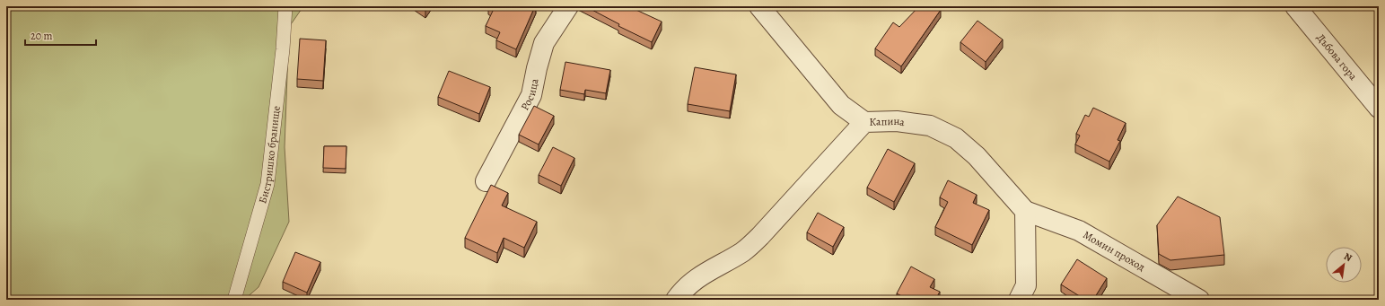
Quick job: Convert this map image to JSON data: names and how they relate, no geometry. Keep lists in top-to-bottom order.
{
  "streets": {
    "street": [
      "Дъбова гора",
      "Росица",
      "Капина",
      "Момин проход"
    ],
    "lane": ["Бистришко бранище"]
  },
  "crossings": [
    ["Капина", "Момин проход"]
  ],
  "scale_bar": "20 m",
  "north": "top right"
}
